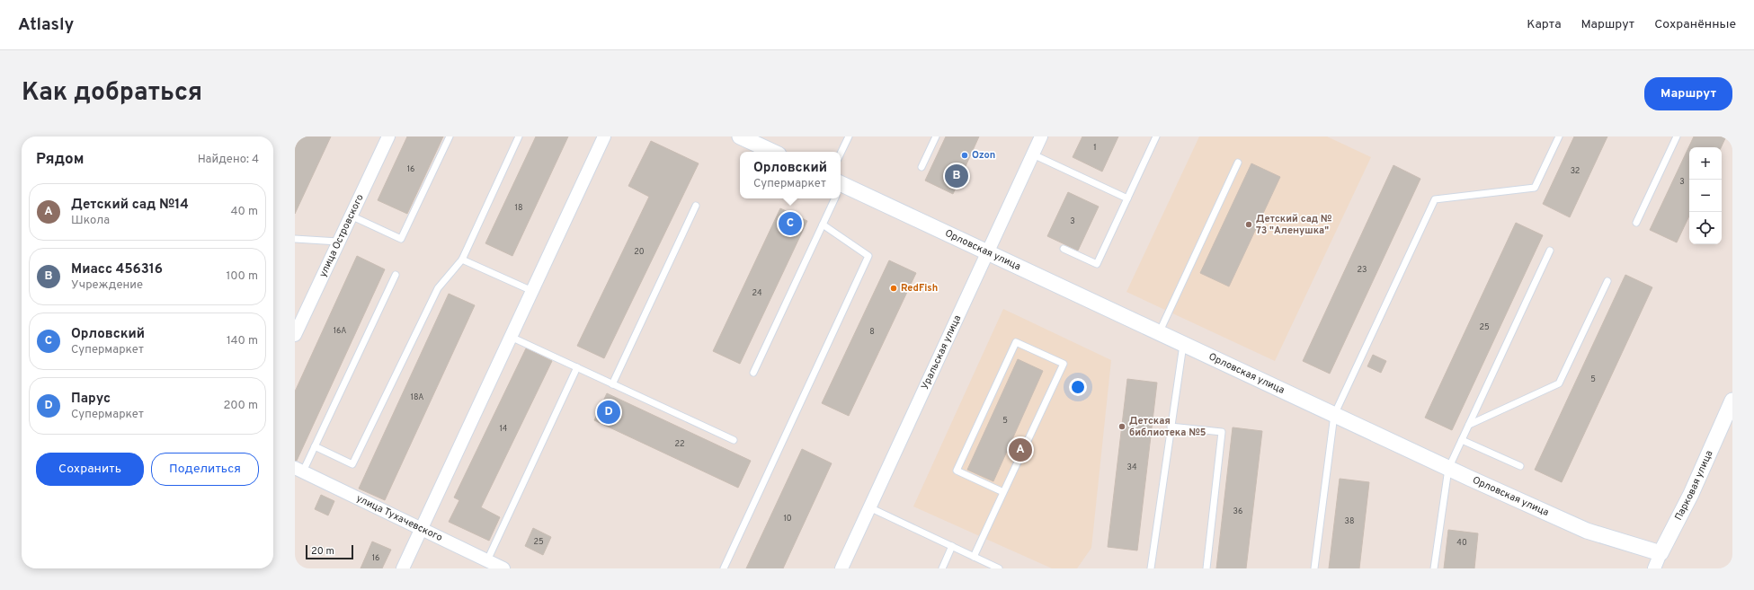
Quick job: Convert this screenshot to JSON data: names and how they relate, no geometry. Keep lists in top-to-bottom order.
{
  "streets": {
    "street": [
      "улица Островского",
      "Орловская улица",
      "Уральская улица",
      "Парковая улица",
      "улица Тухачевского"
    ]
  },
  "crossings": [
    ["Орловская улица", "Уральская улица"],
    ["Орловская улица", "Парковая улица"]
  ],
  "places": [
    "Ozon",
    "Детский сад № 73 \"Аленушка\"",
    "RedFish",
    "Детская библиотека №5"
  ],
  "house_numbers": [
    "1",
    "16",
    "32",
    "3",
    "18",
    "3",
    "20",
    "23",
    "24",
    "25",
    "16А",
    "8",
    "5",
    "18А",
    "5",
    "14",
    "22",
    "34",
    "36",
    "10",
    "38",
    "25",
    "40",
    "16"
  ],
  "scale_bar": "20 m",
  "page": {
    "header": "Atlasly",
    "nav": ["Карта", "Маршрут", "Сохранённые"],
    "title": "Как добраться",
    "buttons": [
      "Маршрут",
      ["Сохранить", "Поделиться"]
    ],
    "heading": ["Рядом", "Найдено: 4"],
    "map_buttons": ["+", "−"],
    "popup": ["Орловский", "Супермаркет"],
    "pins": [
      "B",
      "C",
      "D",
      "A"
    ],
    "list": [
      {
        "mark": "A",
        "name": "Детский сад №14",
        "note": "Школа",
        "value": "40 m"
      },
      {
        "mark": "B",
        "name": "Миасс 456316",
        "note": "Учреждение",
        "value": "100 m"
      },
      {
        "mark": "C",
        "name": "Орловский",
        "note": "Супермаркет",
        "value": "140 m"
      },
      {
        "mark": "D",
        "name": "Парус",
        "note": "Супермаркет",
        "value": "200 m"
      }
    ],
    "scale": "20 m"
  }
}
